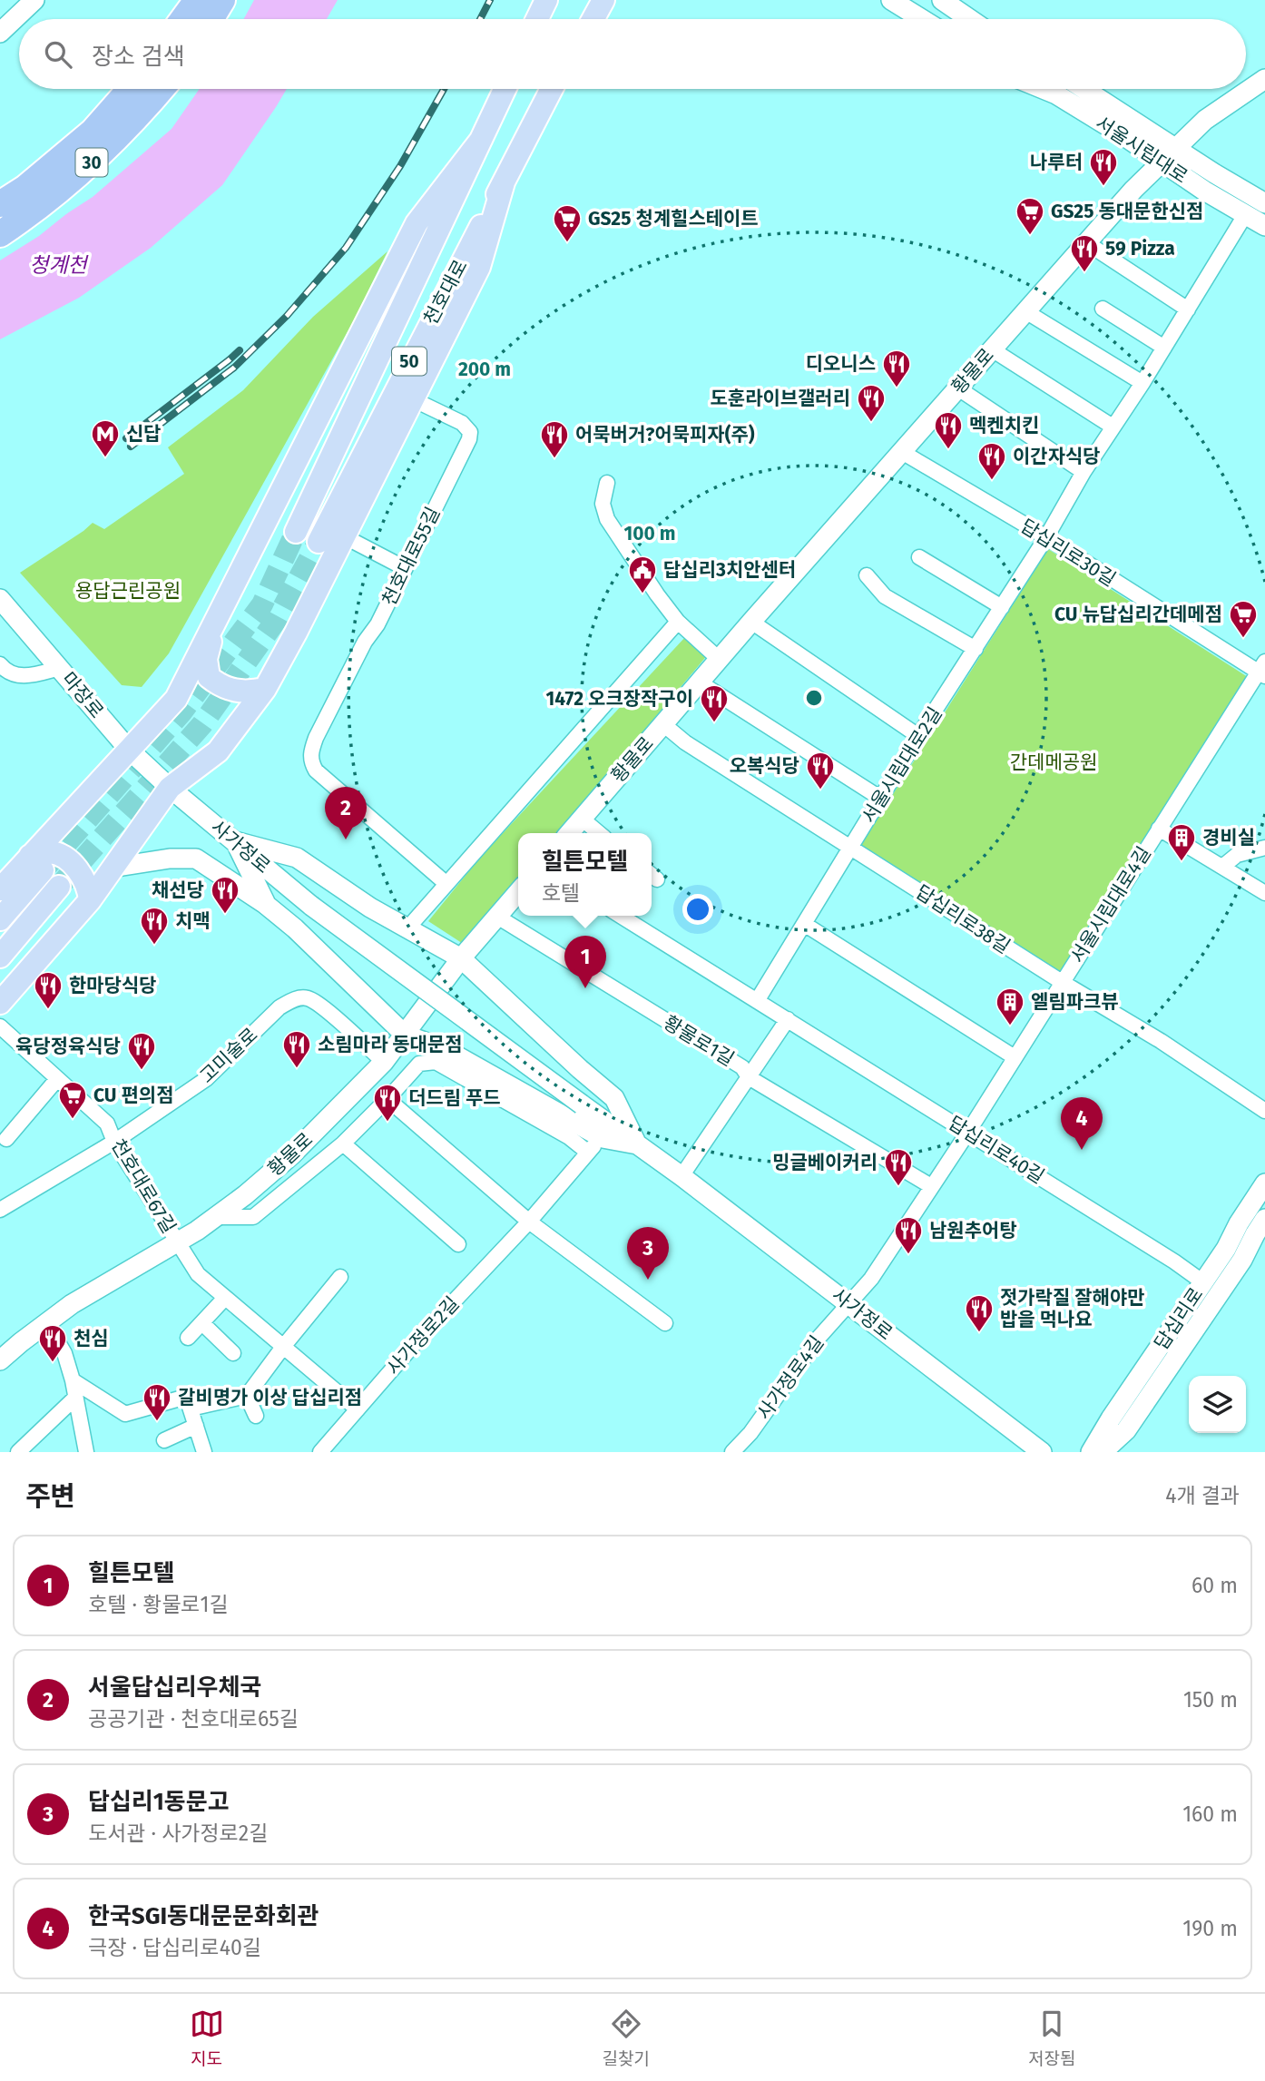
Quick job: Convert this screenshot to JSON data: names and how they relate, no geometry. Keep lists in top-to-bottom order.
{
  "streets": {
    "highway": ["30"],
    "main road": [
      "서울시립대로",
      "천호대로",
      "50",
      "황물로",
      "마장로",
      "사가정로",
      "답십리로"
    ],
    "street": [
      "답십리로30길",
      "천호대로55길",
      "서울시립대로2길",
      "서울시립대로4길",
      "답십리로38길",
      "황물로1길",
      "고미술로",
      "답십리로40길",
      "천호대로67길",
      "사가정로2길",
      "사가정로4길"
    ]
  },
  "crossings": [
    ["서울시립대로", "황물로"],
    ["서울시립대로", "서울시립대로2길"],
    ["황물로", "답십리로30길"],
    ["황물로", "답십리로38길"],
    ["황물로", "황물로1길"],
    ["황물로", "고미술로"],
    ["황물로", "천호대로67길"],
    ["답십리로30길", "서울시립대로2길"],
    ["답십리로30길", "서울시립대로4길"],
    ["마장로", "사가정로"],
    ["서울시립대로2길", "답십리로38길"],
    ["서울시립대로2길", "답십리로40길"],
    ["사가정로", "서울시립대로4길"],
    ["사가정로", "사가정로4길"],
    ["서울시립대로4길", "답십리로38길"],
    ["서울시립대로4길", "황물로1길"],
    ["서울시립대로4길", "답십리로40길"],
    ["서울시립대로4길", "사가정로4길"],
    ["고미술로", "천호대로67길"],
    ["답십리로40길", "답십리로"],
    ["천호대로67길", "사가정로2길"]
  ],
  "water": ["청계천"],
  "parks": ["용답근린공원", "간데메공원"],
  "places": {
    "restaurant": [
      "나루터",
      "59 Pizza",
      "디오니스",
      "도훈라이브갤러리",
      "멕켄치킨",
      "어묵버거?어묵피자(주)",
      "이간자식당",
      "1472 오크장작구이",
      "오복식당",
      "채선당",
      "치맥",
      "한마당식당",
      "소림마라 동대문점",
      "육당정육식당",
      "더드림 푸드",
      "밍글베이커리",
      "남원추어탕",
      "젓가락질 잘해야만 밥을 먹나요",
      "천심",
      "갈비명가 이상 답십리점"
    ],
    "supermarket": [
      "GS25 동대문한신점",
      "GS25 청계힐스테이트",
      "CU 뉴답십리간데메점",
      "CU 편의점"
    ],
    "metro station": ["신답"],
    "public building": ["답십리3치안센터"],
    "building": ["경비실", "엘림파크뷰"]
  },
  "page": {
    "search": "장소 검색",
    "pins": [
      "2",
      "1",
      "4",
      "3"
    ],
    "popup": ["힐튼모텔", "호텔"],
    "heading": ["주변", "4개 결과"],
    "list": [
      {
        "mark": "1",
        "name": "힐튼모텔",
        "note": "호텔 · 황물로1길",
        "value": "60 m"
      },
      {
        "mark": "2",
        "name": "서울답십리우체국",
        "note": "공공기관 · 천호대로65길",
        "value": "150 m"
      },
      {
        "mark": "3",
        "name": "답십리1동문고",
        "note": "도서관 · 사가정로2길",
        "value": "160 m"
      },
      {
        "mark": "4",
        "name": "한국SGI동대문문화회관",
        "note": "극장 · 답십리로40길",
        "value": "190 m"
      }
    ],
    "nav": ["지도", "길찾기", "저장됨"]
  },
  "rings": ["200 m", "100 m"]
}
